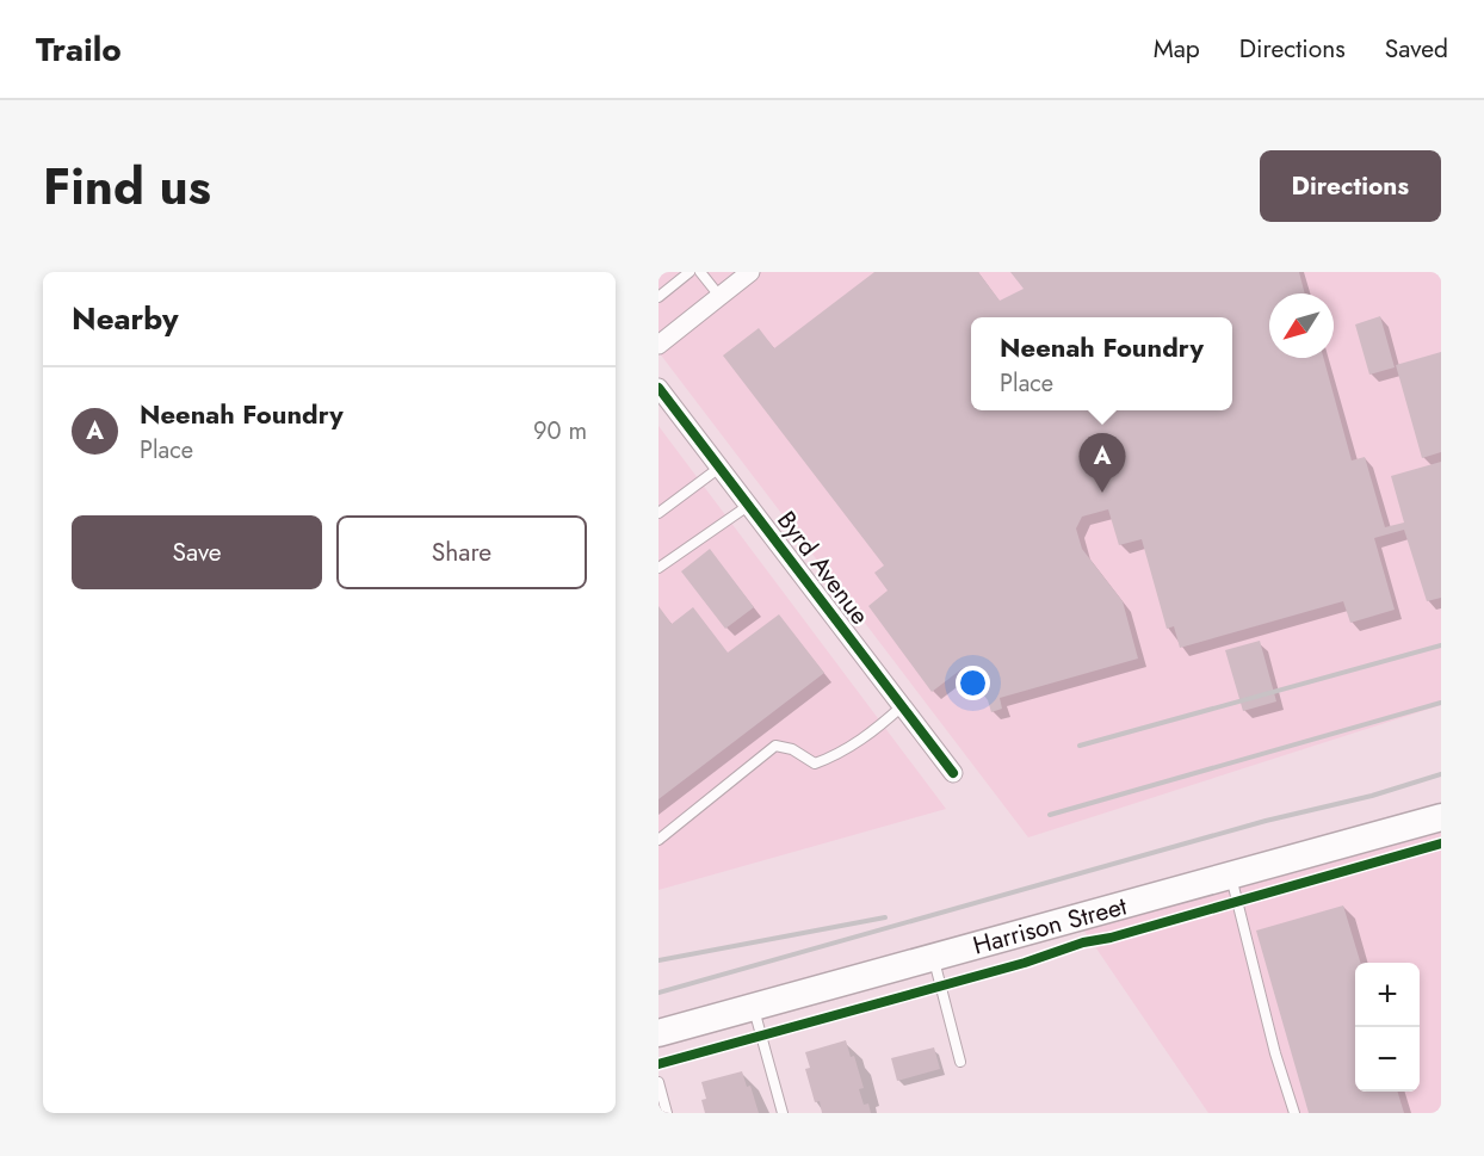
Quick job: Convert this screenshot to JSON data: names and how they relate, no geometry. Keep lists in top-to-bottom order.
{
  "streets": {
    "main road": ["Harrison Street"],
    "street": ["Byrd Avenue"]
  },
  "north": "bottom left",
  "page": {
    "header": "Trailo",
    "nav": ["Map", "Directions", "Saved"],
    "title": "Find us",
    "buttons": [
      "Directions",
      ["Save", "Share"]
    ],
    "heading": "Nearby",
    "popup": ["Neenah Foundry", "Place"],
    "list": [
      {
        "mark": "A",
        "name": "Neenah Foundry",
        "note": "Place",
        "value": "90 m"
      }
    ],
    "pins": "A",
    "map_buttons": ["+", "−"]
  }
}
